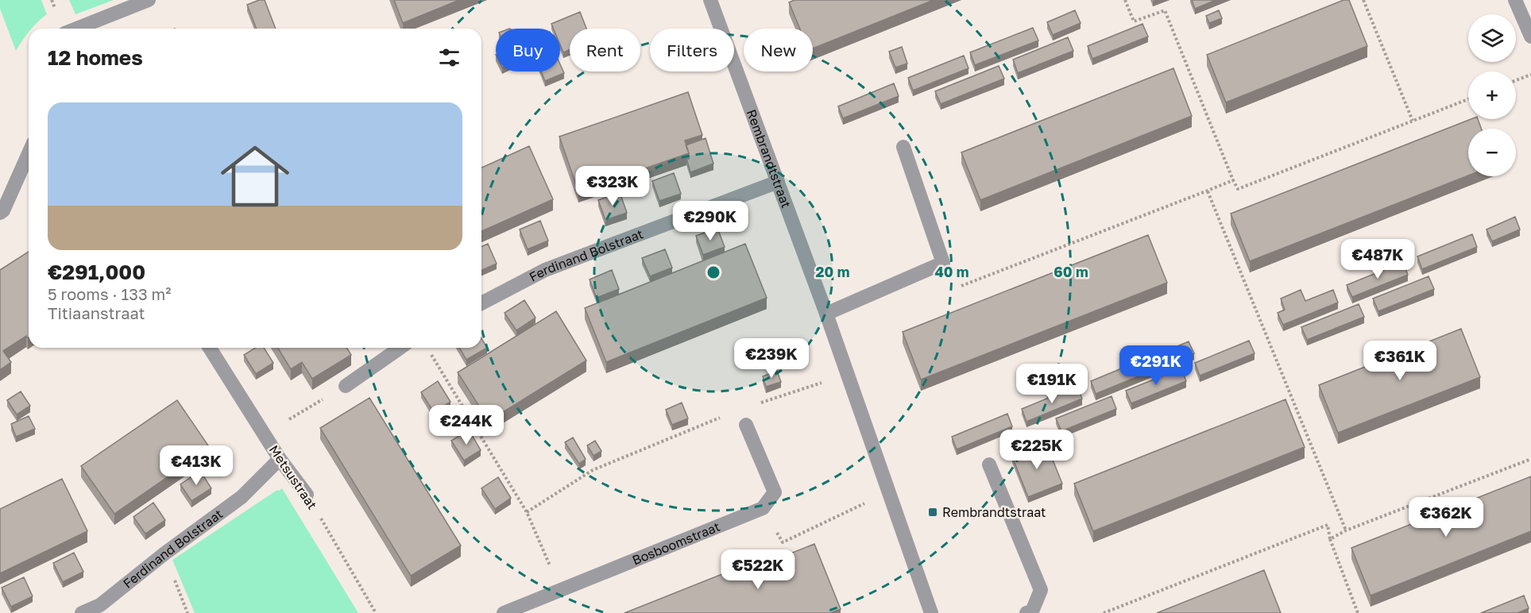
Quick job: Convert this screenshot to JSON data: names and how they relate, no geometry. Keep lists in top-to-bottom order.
{
  "streets": {
    "street": [
      "Rembrandtstraat",
      "Ferdinand Bolstraat",
      "Metsustraat",
      "Bosboomstraat"
    ]
  },
  "crossings": [
    ["Rembrandtstraat", "Ferdinand Bolstraat"],
    ["Ferdinand Bolstraat", "Metsustraat"]
  ],
  "places": {
    "transit": ["Rembrandtstraat"]
  },
  "page": {
    "map_buttons": ["+", "−"],
    "chip": [
      "Buy",
      "Rent",
      "Filters",
      "New"
    ],
    "heading": "12 homes",
    "list": [
      {
        "name": "€291,000",
        "note": "5 rooms · 133 m² · Titiaanstraat"
      }
    ],
    "price": [
      "€323K",
      "€290K",
      "€487K",
      "€239K",
      "€361K",
      "€291K",
      "€191K",
      "€244K",
      "€225K",
      "€413K",
      "€362K",
      "€522K"
    ]
  },
  "rings": ["20 m", "40 m", "60 m"]
}
